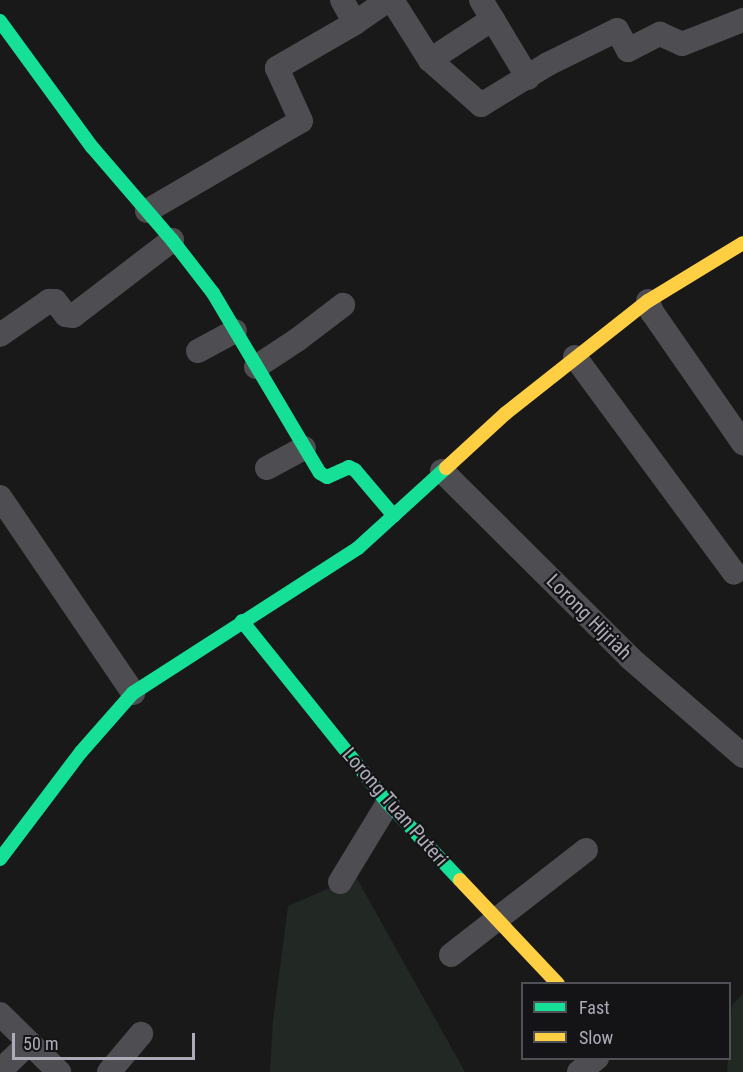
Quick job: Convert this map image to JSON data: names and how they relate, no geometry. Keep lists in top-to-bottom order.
{
  "streets": {
    "street": ["Lorong Hijriah", "Lorong Tuan Puteri"]
  },
  "legend": ["Fast", "Slow"],
  "scale_bar": "50 m"
}
